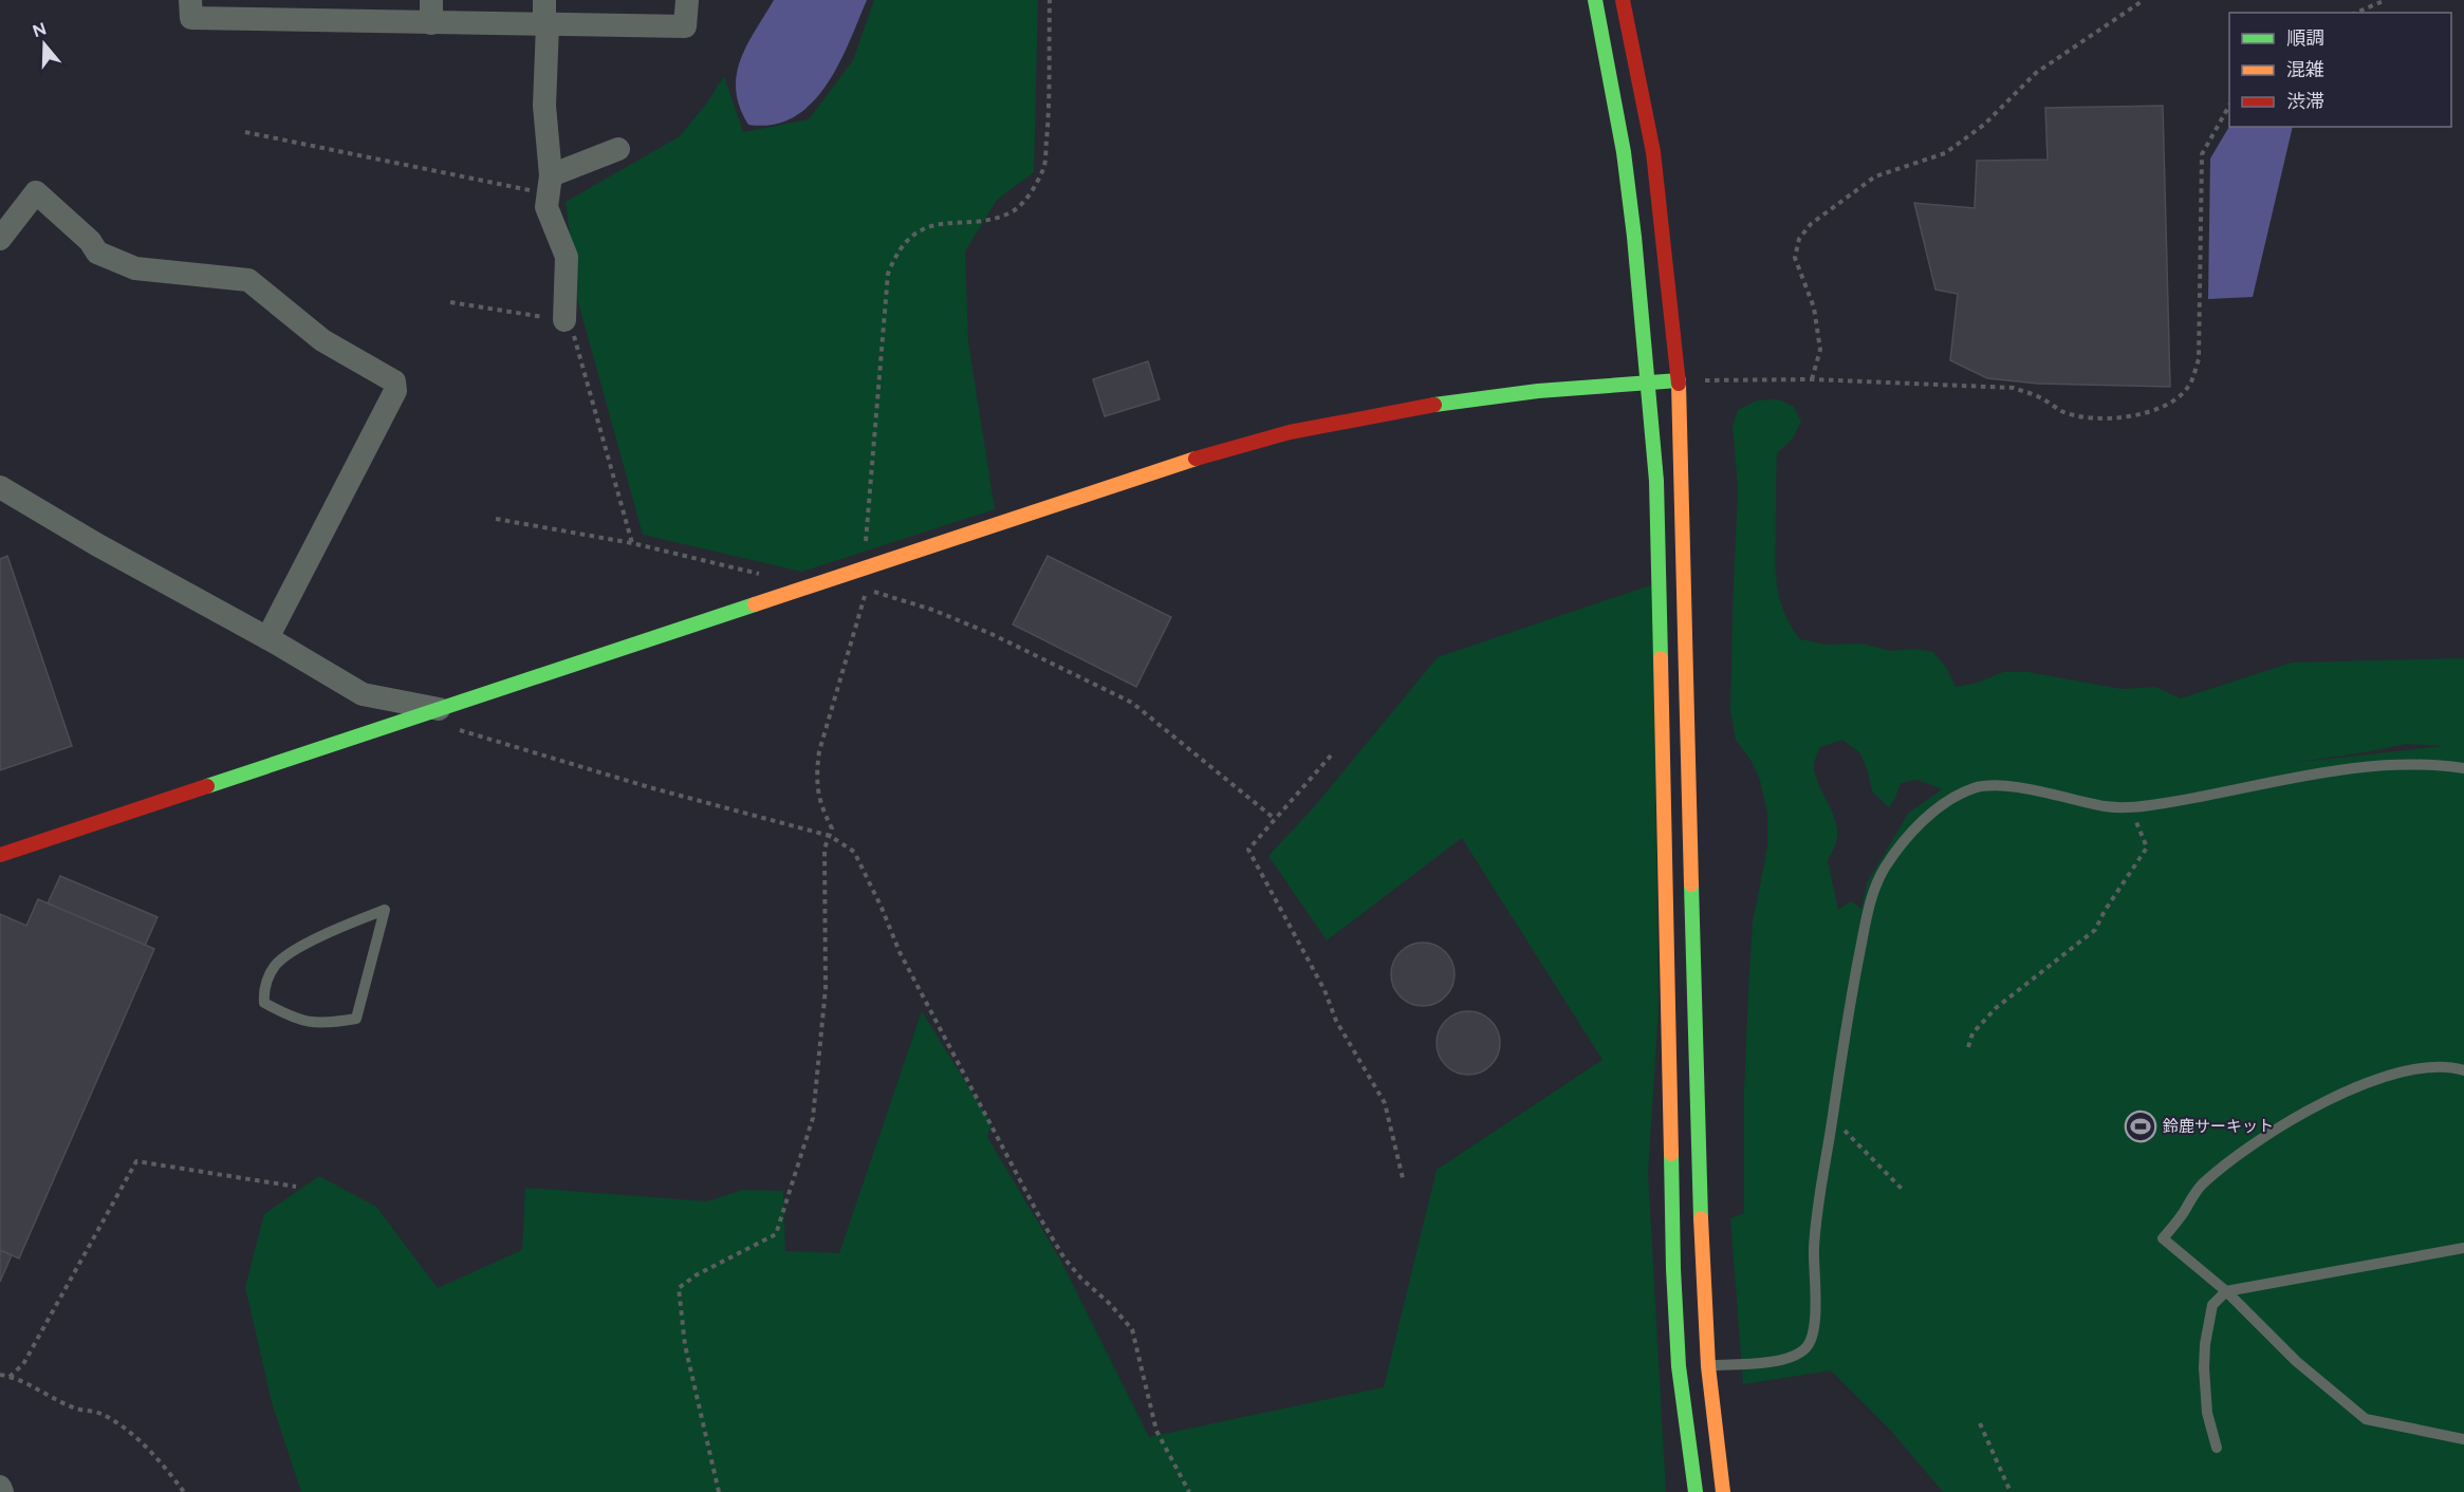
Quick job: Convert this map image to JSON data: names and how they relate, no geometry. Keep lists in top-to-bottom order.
{
  "places": {
    "sports": ["鈴鹿サーキット"]
  },
  "legend": ["順調", "混雑", "渋滞"],
  "north": "top"
}
